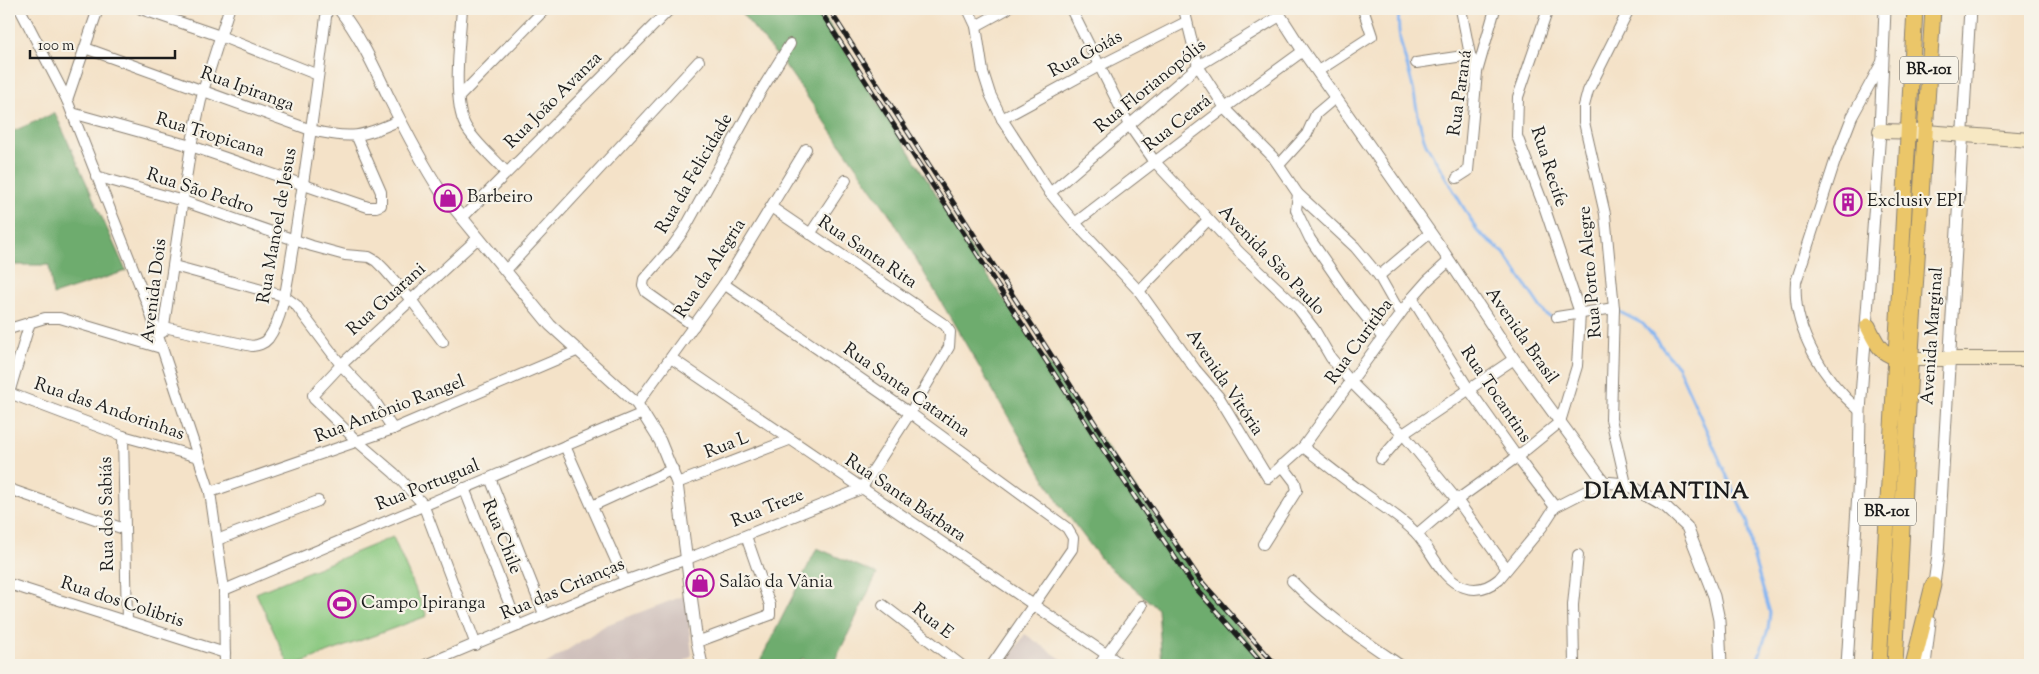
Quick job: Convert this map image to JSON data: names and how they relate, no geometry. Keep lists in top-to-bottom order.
{
  "streets": {
    "main road": ["BR-101"],
    "street": [
      "Rua Goiás",
      "Rua Florianopólis",
      "Rua Ipiranga",
      "Rua Paraná",
      "Rua João Avanza",
      "Rua Ceará",
      "Rua Tropicana",
      "Rua Recife",
      "Rua da Felicidade",
      "Rua São Pedro",
      "Rua Manoel de Jesus",
      "Rua Santa Rita",
      "Avenida São Paulo",
      "Rua da Alegria",
      "Rua Porto Alegre",
      "Avenida Dois",
      "Rua Guarani",
      "Avenida Brasil",
      "Avenida Marginal",
      "Rua Curitiba",
      "Avenida Vitória",
      "Rua Santa Catarina",
      "Rua Tocantins",
      "Rua das Andorinhas",
      "Rua Antônio Rangel",
      "Rua L",
      "Rua Portugual",
      "Rua Santa Bárbara",
      "Rua Treze",
      "Rua dos Sabiás",
      "Rua Chile",
      "Rua das Crianças",
      "Rua dos Colibris",
      "Rua E"
    ]
  },
  "crossings": [
    ["Rua Goiás", "Avenida São Paulo"],
    ["Rua Goiás", "Avenida Vitória"],
    ["Rua Florianopólis", "Avenida São Paulo"],
    ["Rua Florianopólis", "Avenida Brasil"],
    ["Rua Florianopólis", "Avenida Vitória"],
    ["Rua Ipiranga", "Rua Tropicana"],
    ["Rua Ipiranga", "Rua Manoel de Jesus"],
    ["Rua Ipiranga", "Avenida Dois"],
    ["Rua Ceará", "Avenida São Paulo"],
    ["Rua Ceará", "Avenida Brasil"],
    ["Rua Ceará", "Avenida Vitória"],
    ["Rua Tropicana", "Rua Manoel de Jesus"],
    ["Rua Tropicana", "Avenida Dois"],
    ["Rua Recife", "Avenida Brasil"],
    ["Rua da Felicidade", "Rua da Alegria"],
    ["Rua São Pedro", "Rua Manoel de Jesus"],
    ["Rua São Pedro", "Avenida Dois"],
    ["Rua São Pedro", "Rua Guarani"],
    ["Rua Manoel de Jesus", "Avenida Dois"],
    ["Rua Santa Rita", "Rua da Alegria"],
    ["Rua Santa Rita", "Rua Santa Catarina"],
    ["Avenida São Paulo", "Rua Curitiba"],
    ["Rua da Alegria", "Rua Santa Catarina"],
    ["Rua da Alegria", "Rua Portugual"],
    ["Rua da Alegria", "Rua Santa Bárbara"],
    ["Avenida Dois", "Rua das Andorinhas"],
    ["Avenida Dois", "Rua Antônio Rangel"],
    ["Avenida Dois", "Rua Portugual"],
    ["Avenida Dois", "Rua dos Colibris"],
    ["Rua Guarani", "Rua Antônio Rangel"],
    ["Avenida Brasil", "Rua Curitiba"],
    ["Rua Curitiba", "Avenida Vitória"],
    ["Rua Curitiba", "Rua Tocantins"],
    ["Rua Santa Catarina", "Rua Santa Bárbara"],
    ["Rua das Andorinhas", "Rua dos Sabiás"],
    ["Rua L", "Rua Santa Bárbara"],
    ["Rua Portugual", "Rua Chile"],
    ["Rua Santa Bárbara", "Rua Treze"],
    ["Rua Treze", "Rua das Crianças"],
    ["Rua dos Sabiás", "Rua dos Colibris"],
    ["Rua Chile", "Rua das Crianças"]
  ],
  "districts": ["DIAMANTINA"],
  "places": {
    "shop": ["Barbeiro", "Salão da Vânia"],
    "building": ["Exclusiv EPI"],
    "sports": ["Campo Ipiranga"]
  },
  "scale_bar": "100 m"
}
